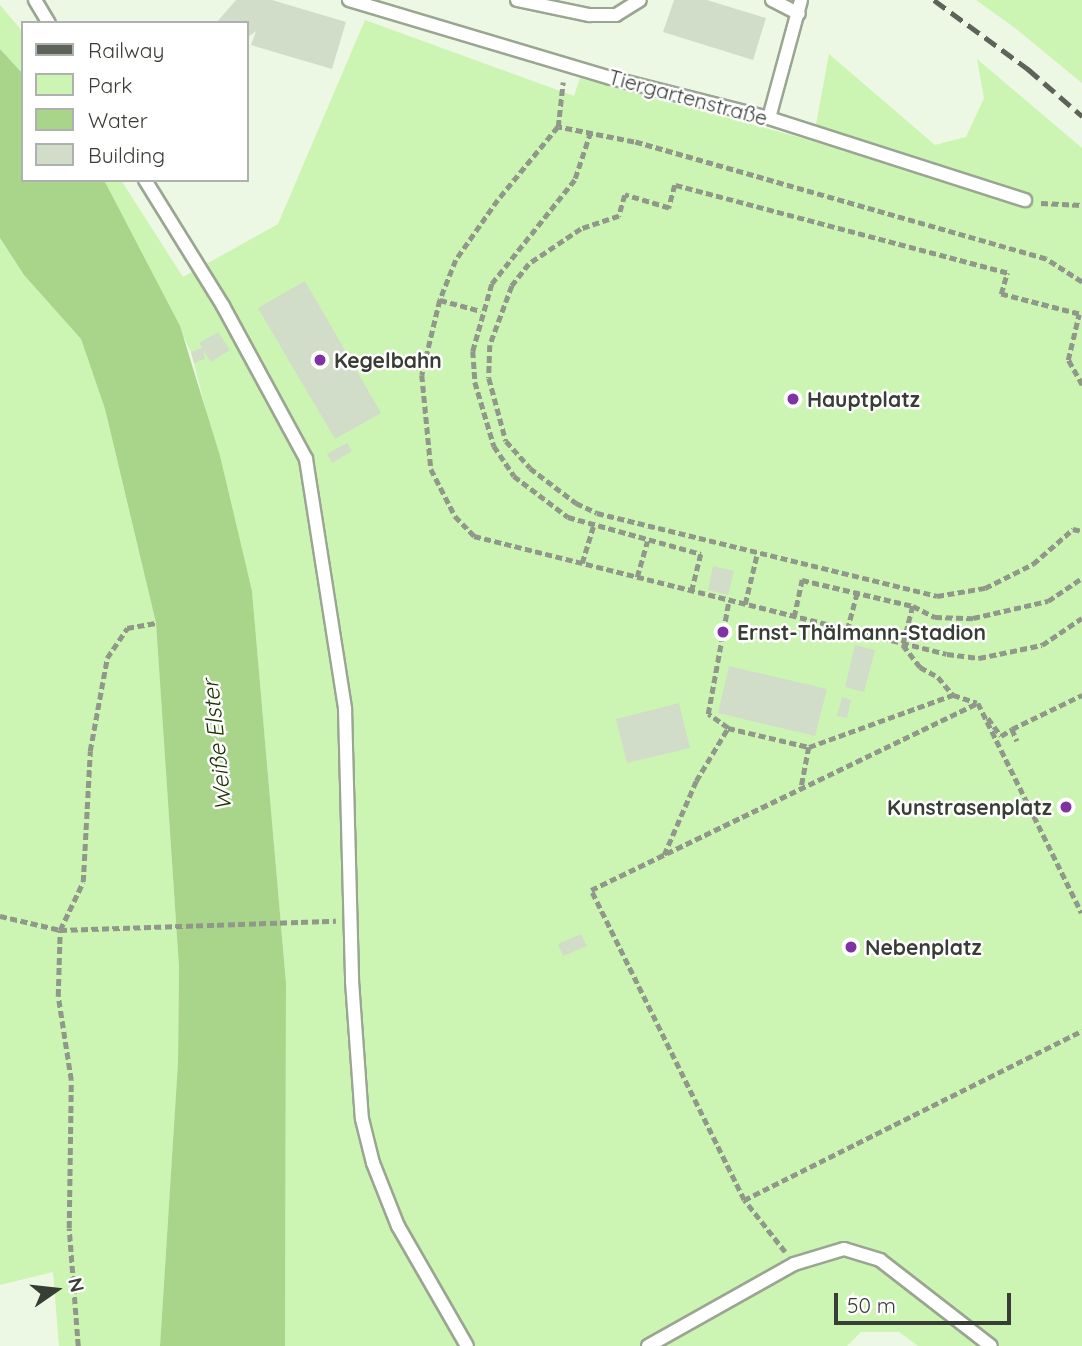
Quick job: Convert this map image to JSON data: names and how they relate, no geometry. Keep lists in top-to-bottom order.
{
  "streets": {
    "lane": ["Tiergartenstraße"]
  },
  "water": ["Weiße Elster"],
  "places": [
    "Kegelbahn",
    "Hauptplatz",
    "Ernst-Thälmann-Stadion",
    "Kunstrasenplatz",
    "Nebenplatz"
  ],
  "legend": [
    "Railway",
    "Park",
    "Water",
    "Building"
  ],
  "scale_bar": "50 m",
  "north": "right"
}
